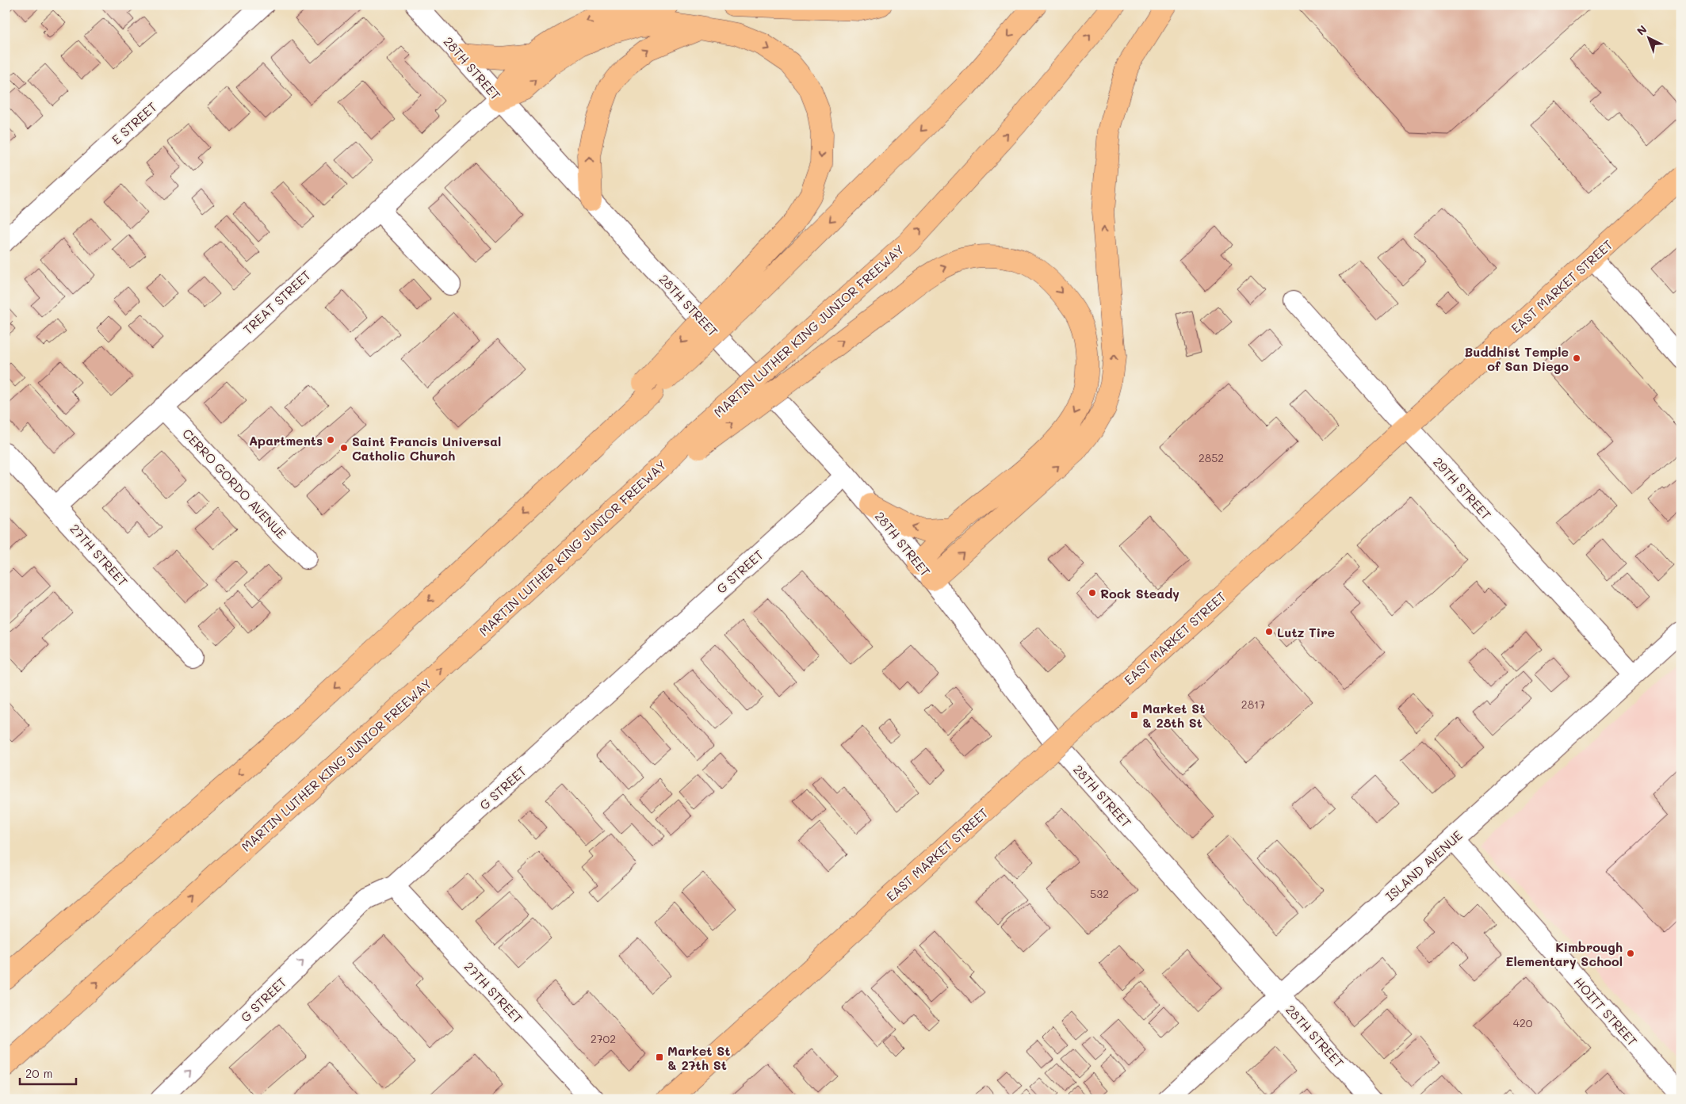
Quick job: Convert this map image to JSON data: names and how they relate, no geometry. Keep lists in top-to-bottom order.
{
  "streets": {
    "main road": ["EAST MARKET STREET", "MARTIN LUTHER KING JUNIOR FREEWAY"],
    "street": [
      "28TH STREET",
      "E STREET",
      "TREAT STREET",
      "CERRO GORDO AVENUE",
      "29TH STREET",
      "27TH STREET",
      "G STREET",
      "ISLAND AVENUE",
      "HOITT STREET"
    ]
  },
  "crossings": [
    ["28TH STREET", "TREAT STREET"],
    ["28TH STREET", "G STREET"],
    ["28TH STREET", "ISLAND AVENUE"],
    ["EAST MARKET STREET", "29TH STREET"],
    ["TREAT STREET", "CERRO GORDO AVENUE"],
    ["TREAT STREET", "27TH STREET"],
    ["29TH STREET", "ISLAND AVENUE"],
    ["27TH STREET", "G STREET"],
    ["ISLAND AVENUE", "HOITT STREET"]
  ],
  "places": {
    "other": [
      "Buddhist Temple of San Diego",
      "Apartments",
      "Saint Francis Universal Catholic Church",
      "Rock Steady",
      "Lutz Tire",
      "Kimbrough Elementary School"
    ],
    "transit": ["Market St & 28th St", "Market St & 27th St"]
  },
  "house_numbers": [
    "2852",
    "2817",
    "532",
    "420",
    "2702"
  ],
  "scale_bar": "20 m",
  "north": "top left"
}
